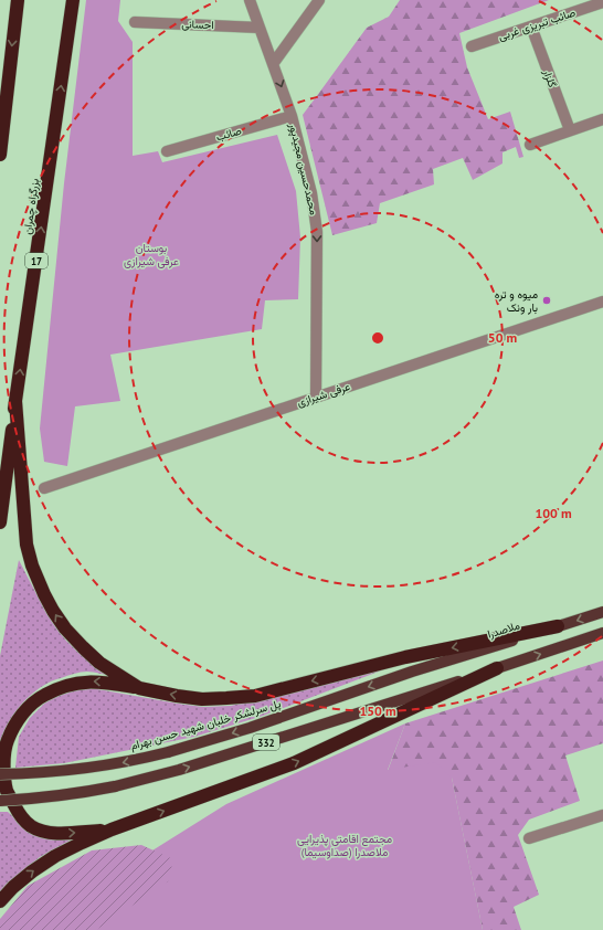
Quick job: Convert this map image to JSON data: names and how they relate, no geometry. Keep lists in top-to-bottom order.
{
  "streets": {
    "highway": ["بزرگراه چمران", "17"],
    "main road": ["ملاصدرا", "پل سرلشکر خلبان شهید حسن بهرام", "332"],
    "street": [
      "احسانی",
      "صائب تبریزی غربی",
      "گلزار",
      "صائب",
      "محمدحسین مجیدپور",
      "عرفی شیرازی"
    ]
  },
  "crossings": [
    ["احسانی", "محمدحسین مجیدپور"],
    ["صائب تبریزی غربی", "گلزار"],
    ["صائب", "محمدحسین مجیدپور"],
    ["محمدحسین مجیدپور", "عرفی شیرازی"],
    ["ملاصدرا", "پل سرلشکر خلبان شهید حسن بهرام"]
  ],
  "one_way": ["محمدحسین مجیدپور"],
  "parks": ["بوستان عرفی شیرازی", "مجتمع اقامتی پذیرایی ملاصدرا (صداوسیما)"],
  "places": ["میوه و تره بار ونک"],
  "rings": ["50 m", "100 m", "150 m"]
}
